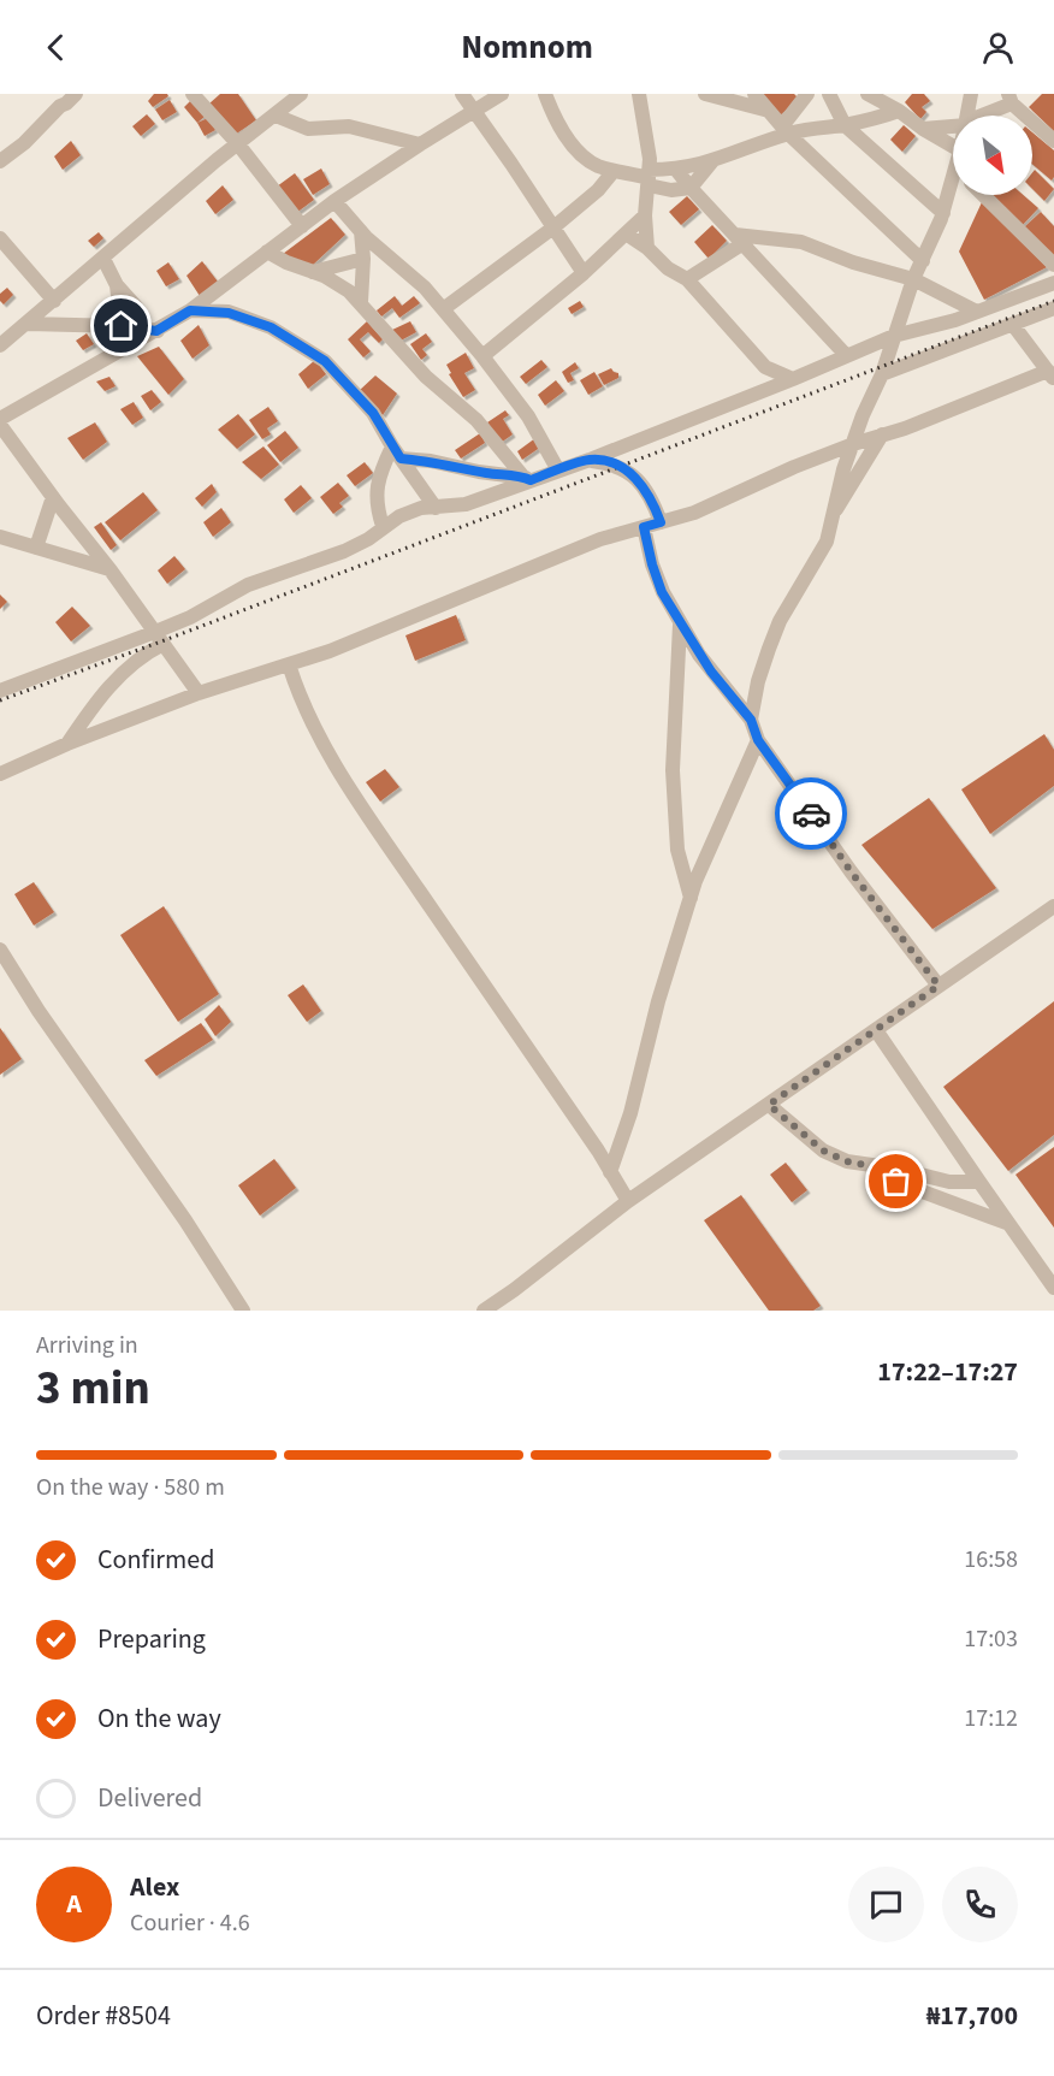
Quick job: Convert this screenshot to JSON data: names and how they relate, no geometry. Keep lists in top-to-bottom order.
{
  "north": "bottom right",
  "page": {
    "header": "Nomnom",
    "heading": ["3 min", "Arriving in", "17:22–17:27"],
    "panel": [
      "Alex",
      "Courier · 4.6",
      "Order #8504",
      "₦17,700"
    ],
    "bar": "On the way · 580 m",
    "list": [
      ["Confirmed", "16:58"],
      ["Preparing", "17:03"],
      ["On the way", "17:12"],
      "Delivered"
    ],
    "round": "A"
  }
}
